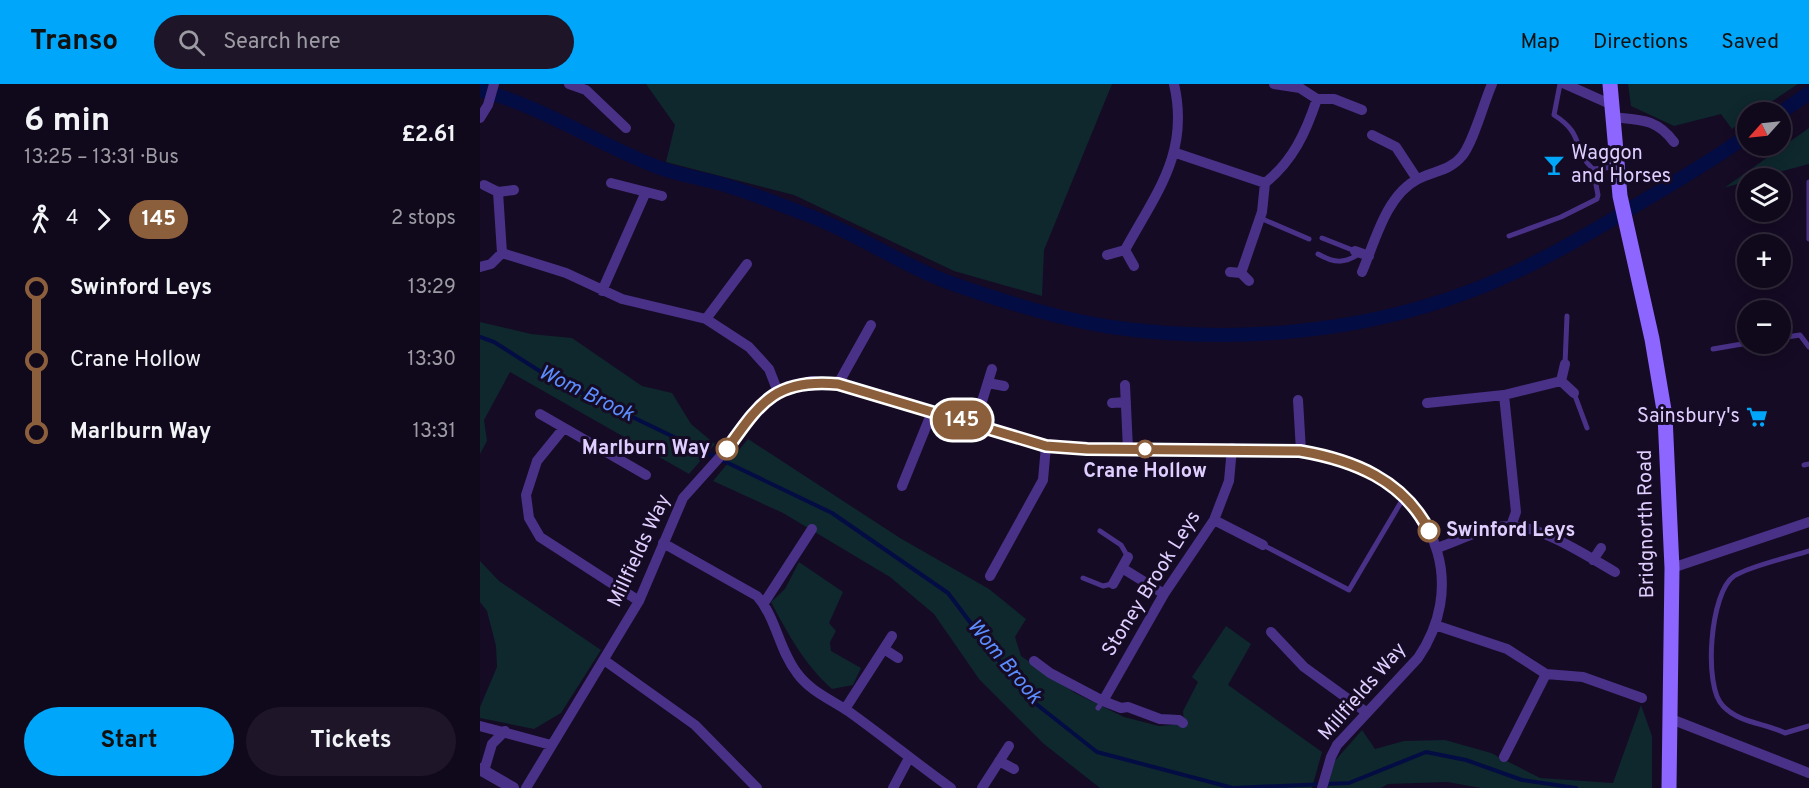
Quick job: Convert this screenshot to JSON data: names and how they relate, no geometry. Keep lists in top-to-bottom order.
{
  "streets": {
    "main road": ["Bridgnorth Road"],
    "street": ["Millfields Way", "Stoney Brook Leys"]
  },
  "crossings": [
    ["Millfields Way", "Stoney Brook Leys"]
  ],
  "water": ["Wom Brook"],
  "places": {
    "bar": ["Waggon and Horses"],
    "supermarket": ["Sainsbury's"],
    "other": ["Marlburn Way", "Crane Hollow", "Swinford Leys"]
  },
  "lines": ["bus line 145"],
  "north": "bottom left",
  "page": {
    "header": "Transo",
    "search": "Search here",
    "nav": ["Map", "Directions", "Saved"],
    "heading": ["6 min", "13:25 – 13:31 · Bus", "£2.61"],
    "on_map": "145",
    "map_buttons": ["+", "−"],
    "legs": ["4", "145", "2 stops"],
    "list": [
      {
        "name": "Swinford Leys",
        "value": "13:29"
      },
      {
        "name": "Crane Hollow",
        "value": "13:30"
      },
      {
        "name": "Marlburn Way",
        "value": "13:31"
      }
    ],
    "buttons": ["Start", "Tickets"]
  }
}
